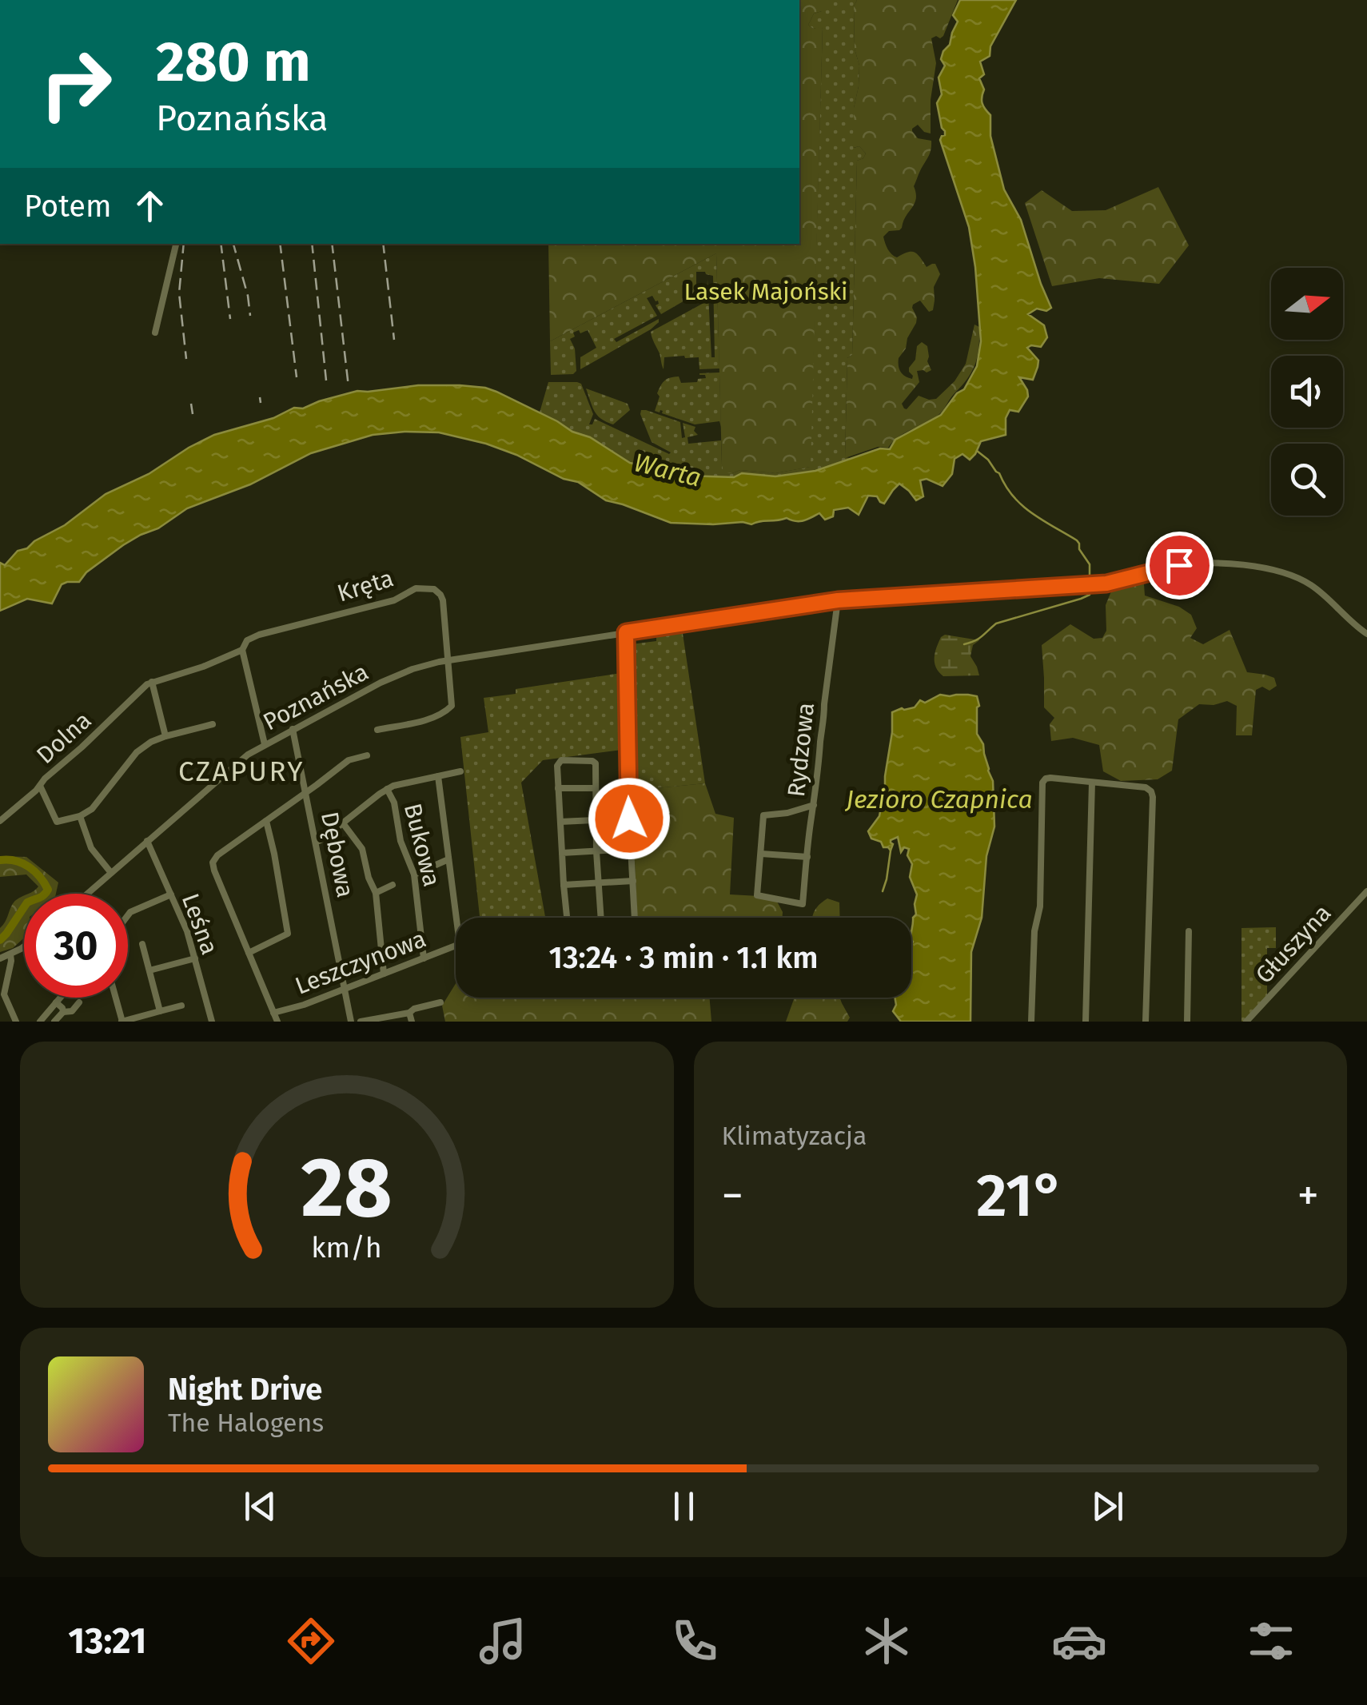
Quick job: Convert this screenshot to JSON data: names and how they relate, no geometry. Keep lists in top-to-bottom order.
{
  "streets": {
    "street": [
      "Kręta",
      "Poznańska",
      "Dolna",
      "Rydzowa",
      "Bukowa",
      "Dębowa",
      "Leśna",
      "Głuszyna",
      "Leszczynowa"
    ]
  },
  "crossings": [
    ["Kręta", "Poznańska"],
    ["Kręta", "Dolna"],
    ["Poznańska", "Rydzowa"],
    ["Poznańska", "Dębowa"],
    ["Poznańska", "Leśna"],
    ["Bukowa", "Leszczynowa"],
    ["Dębowa", "Leszczynowa"]
  ],
  "districts": ["CZAPURY"],
  "water": ["Warta", "Jezioro Czapnica"],
  "parks": ["Lasek Majoński"],
  "north": "right",
  "page": {
    "turn": ["280 m", "Poznańska"],
    "then": "Potem",
    "limit": "30",
    "trip": "13:24 · 3 min · 1.1 km",
    "tile": "Klimatyzacja",
    "heat": ["−", "21°", "+"],
    "song": ["Night Drive", "The Halogens"],
    "tabs": "13:21",
    "gauge": ["28", "km/h"]
  }
}
